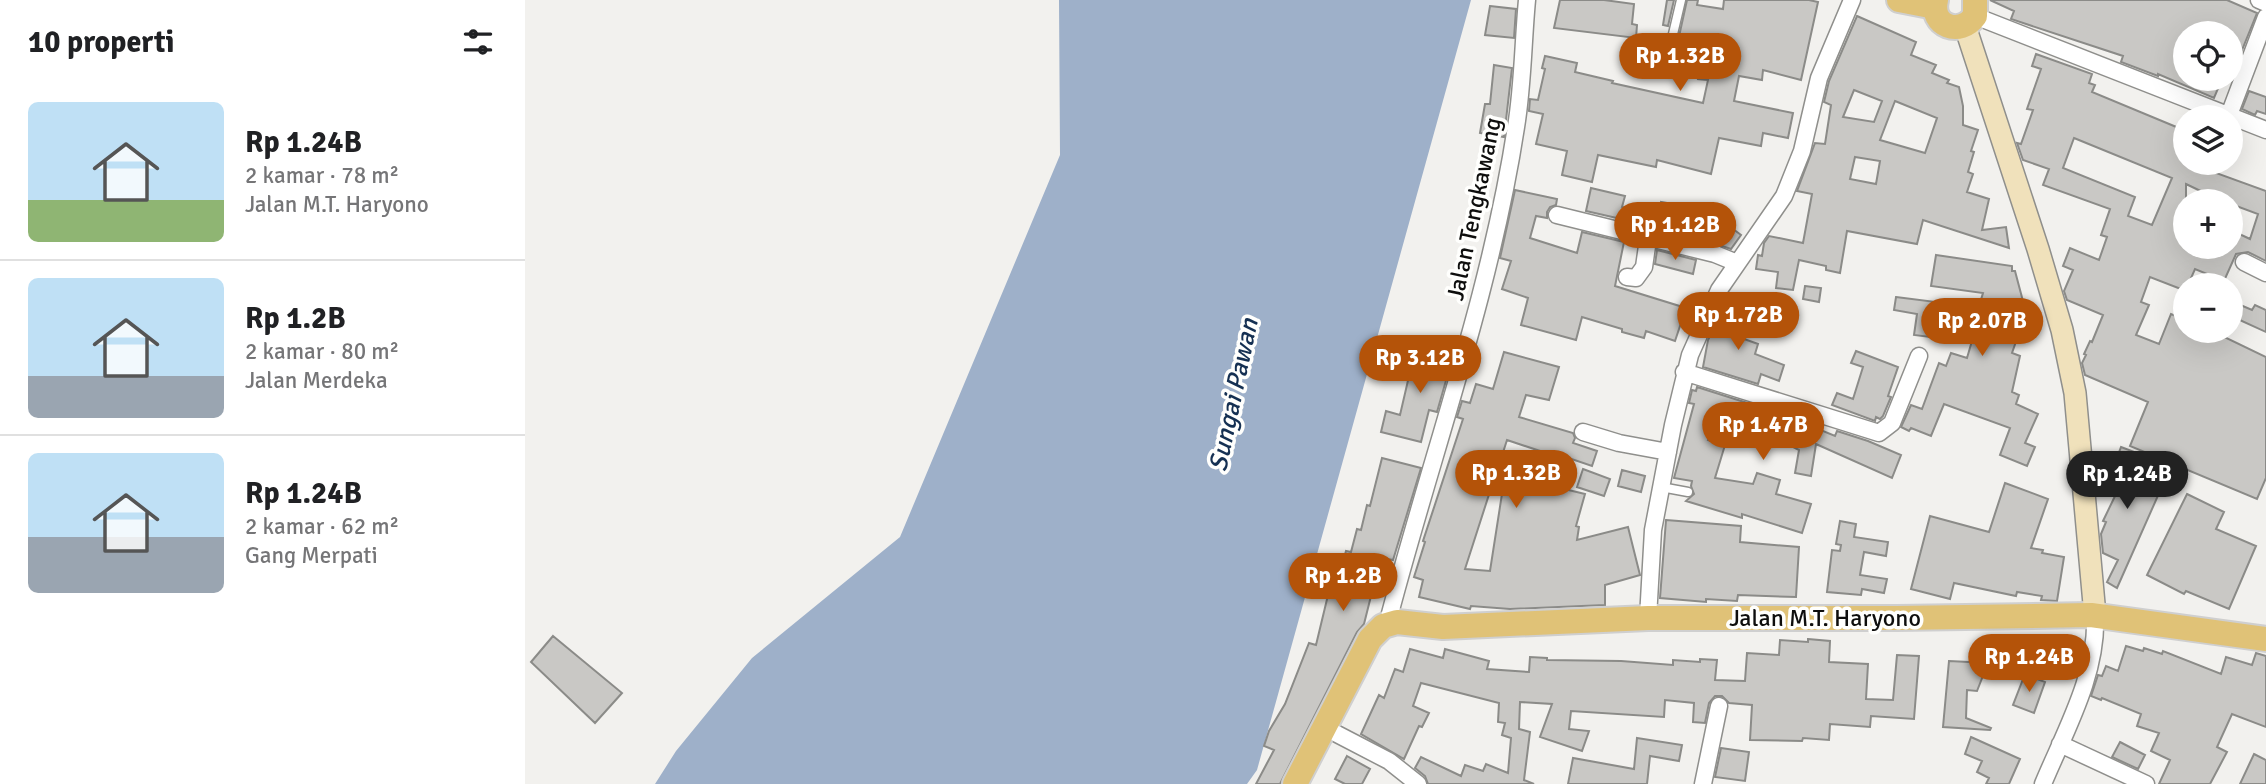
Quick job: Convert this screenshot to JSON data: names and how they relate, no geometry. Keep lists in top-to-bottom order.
{
  "streets": {
    "main road": ["Jalan M.T. Haryono"],
    "street": ["Jalan Tengkawang"]
  },
  "crossings": [
    ["Jalan Tengkawang", "Jalan M.T. Haryono"]
  ],
  "water": ["Sungai Pawan"],
  "page": {
    "heading": "10 properti",
    "map_buttons": ["+", "−"],
    "price": [
      "Rp 1.32B",
      "Rp 1.12B",
      "Rp 1.72B",
      "Rp 2.07B",
      "Rp 3.12B",
      "Rp 1.47B",
      "Rp 1.32B",
      "Rp 1.24B",
      "Rp 1.2B",
      "Rp 1.24B"
    ],
    "list": [
      {
        "name": "Rp 1.24B",
        "note": "2 kamar · 78 m² · Jalan M.T. Haryono"
      },
      {
        "name": "Rp 1.2B",
        "note": "2 kamar · 80 m² · Jalan Merdeka"
      },
      {
        "name": "Rp 1.24B",
        "note": "2 kamar · 62 m² · Gang Merpati"
      }
    ]
  }
}
